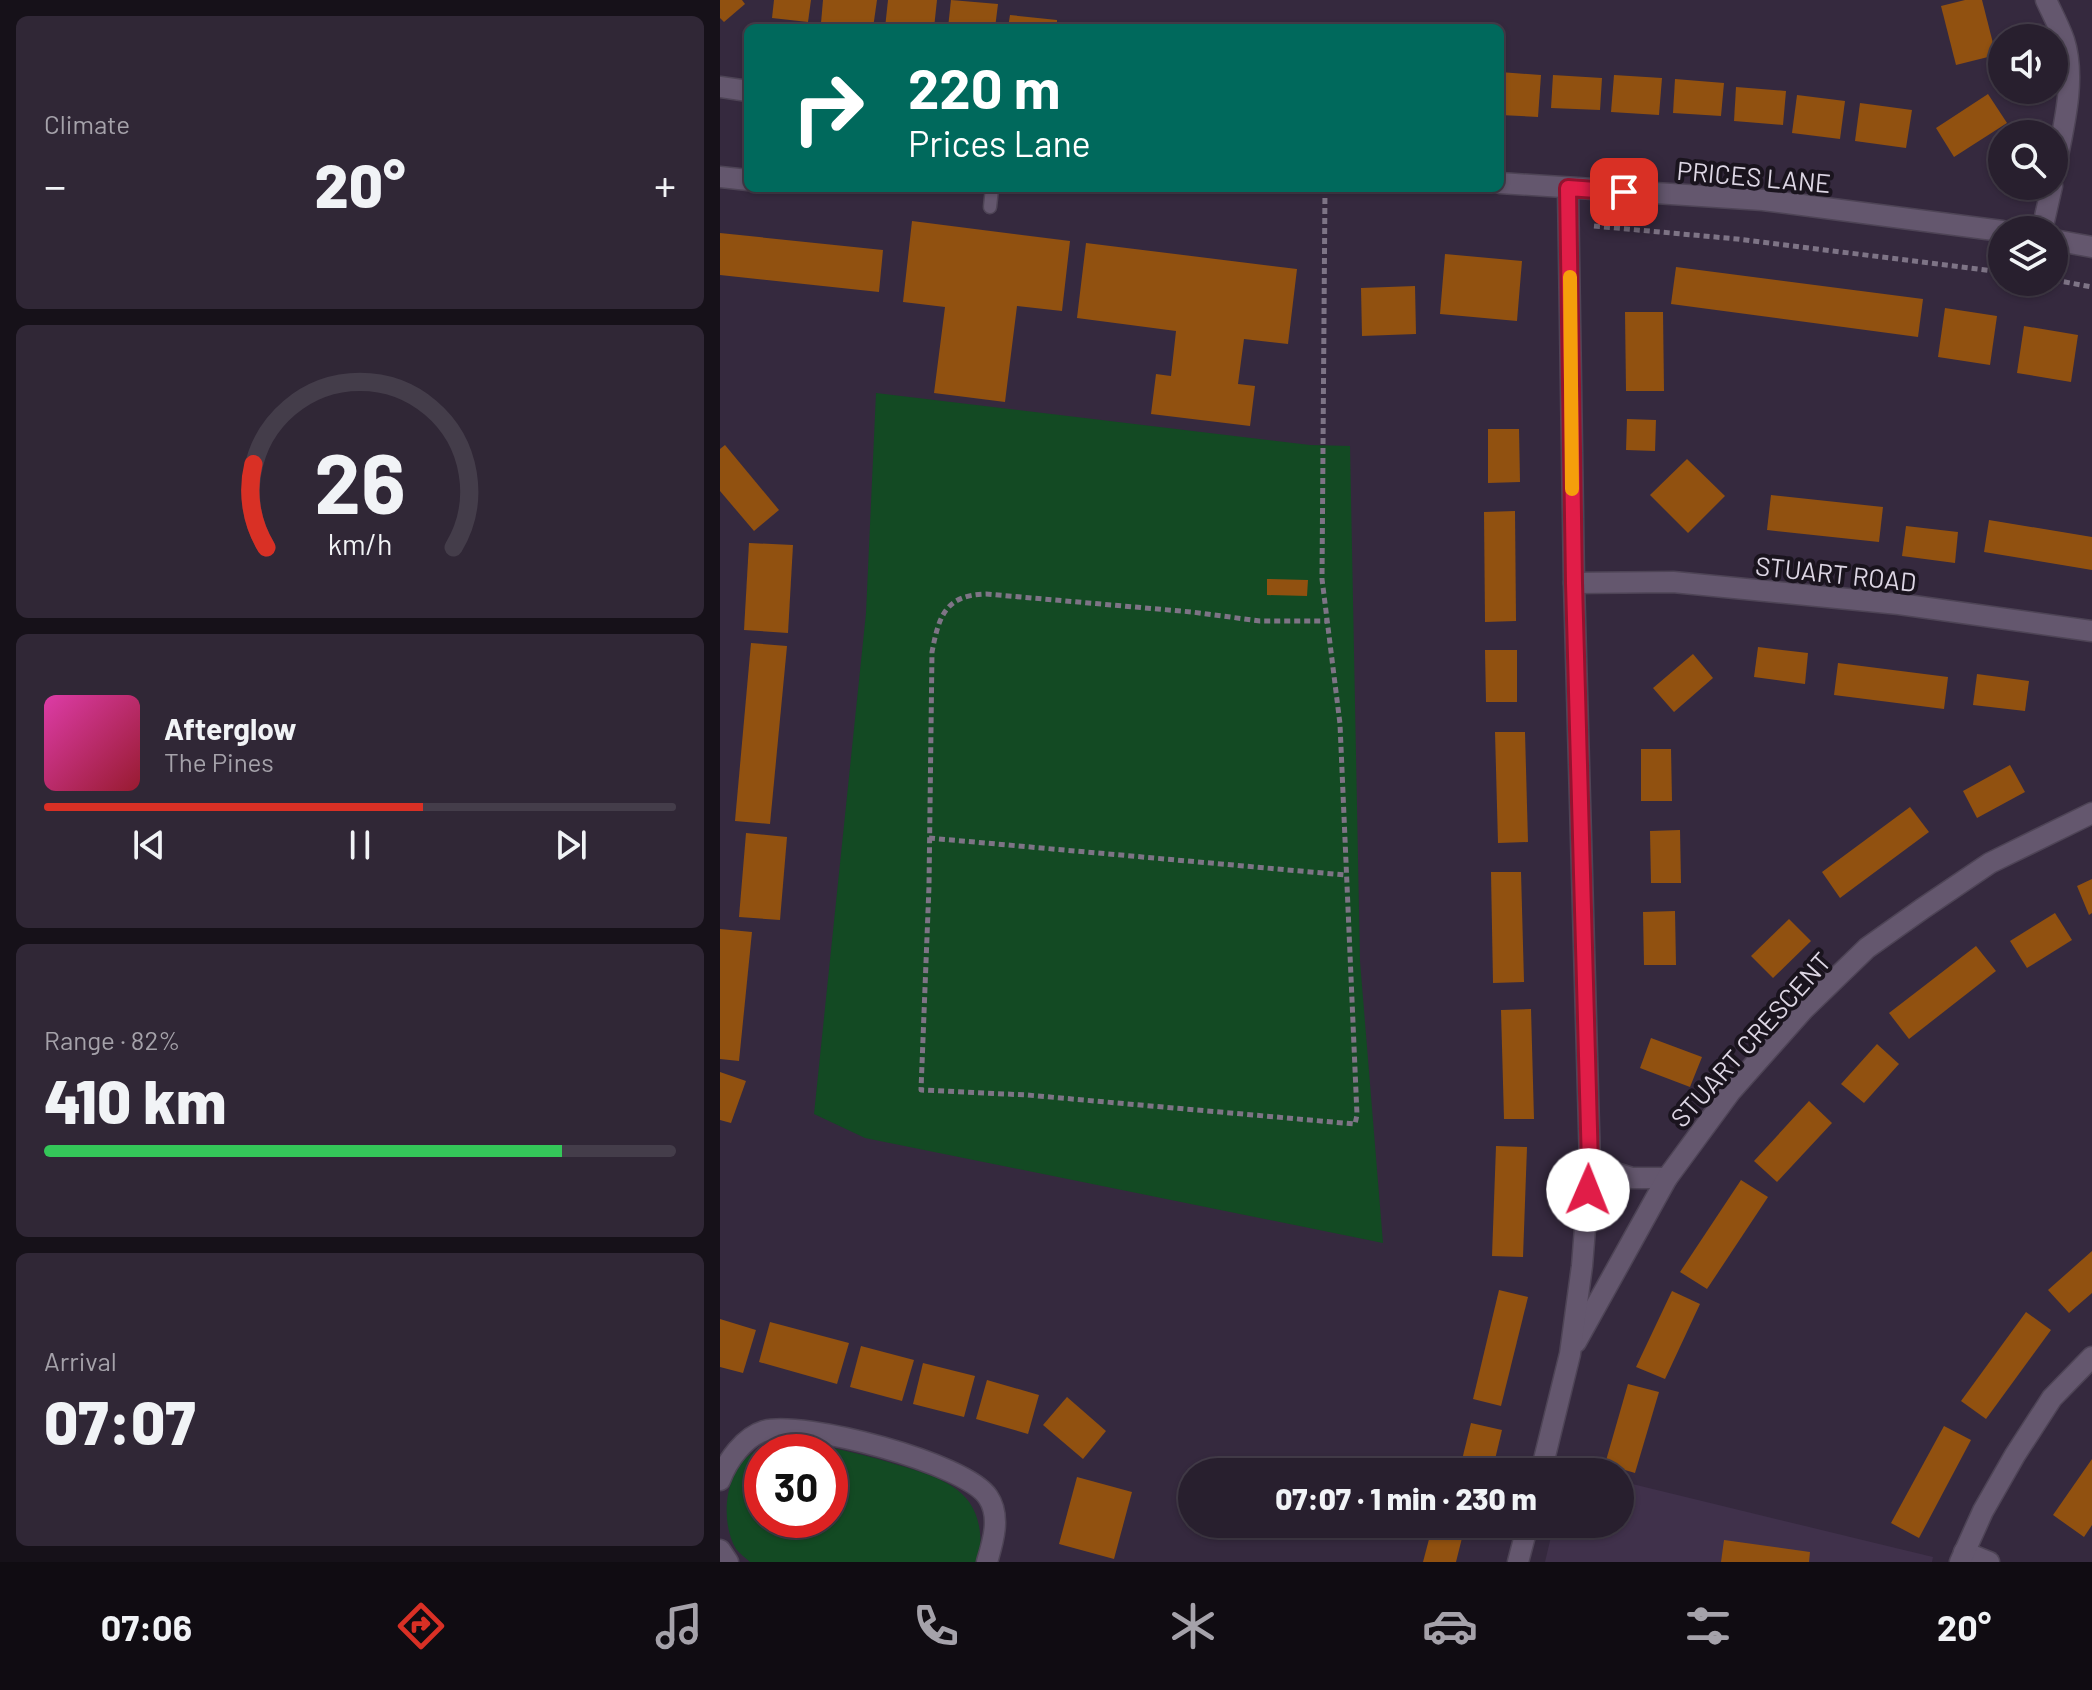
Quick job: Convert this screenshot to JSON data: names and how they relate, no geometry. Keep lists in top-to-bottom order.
{
  "streets": {
    "street": ["PRICES LANE", "STUART ROAD", "STUART CRESCENT"]
  },
  "page": {
    "tile": [
      "Climate",
      ["Range · 82%", "410 km"],
      ["Arrival", "07:07"]
    ],
    "turn": ["220 m", "Prices Lane"],
    "heat": ["−", "20°", "+"],
    "song": ["Afterglow", "The Pines"],
    "limit": "30",
    "trip": "07:07 · 1 min · 230 m",
    "tabs": ["07:06", "20°"],
    "gauge": ["26", "km/h"]
  }
}
